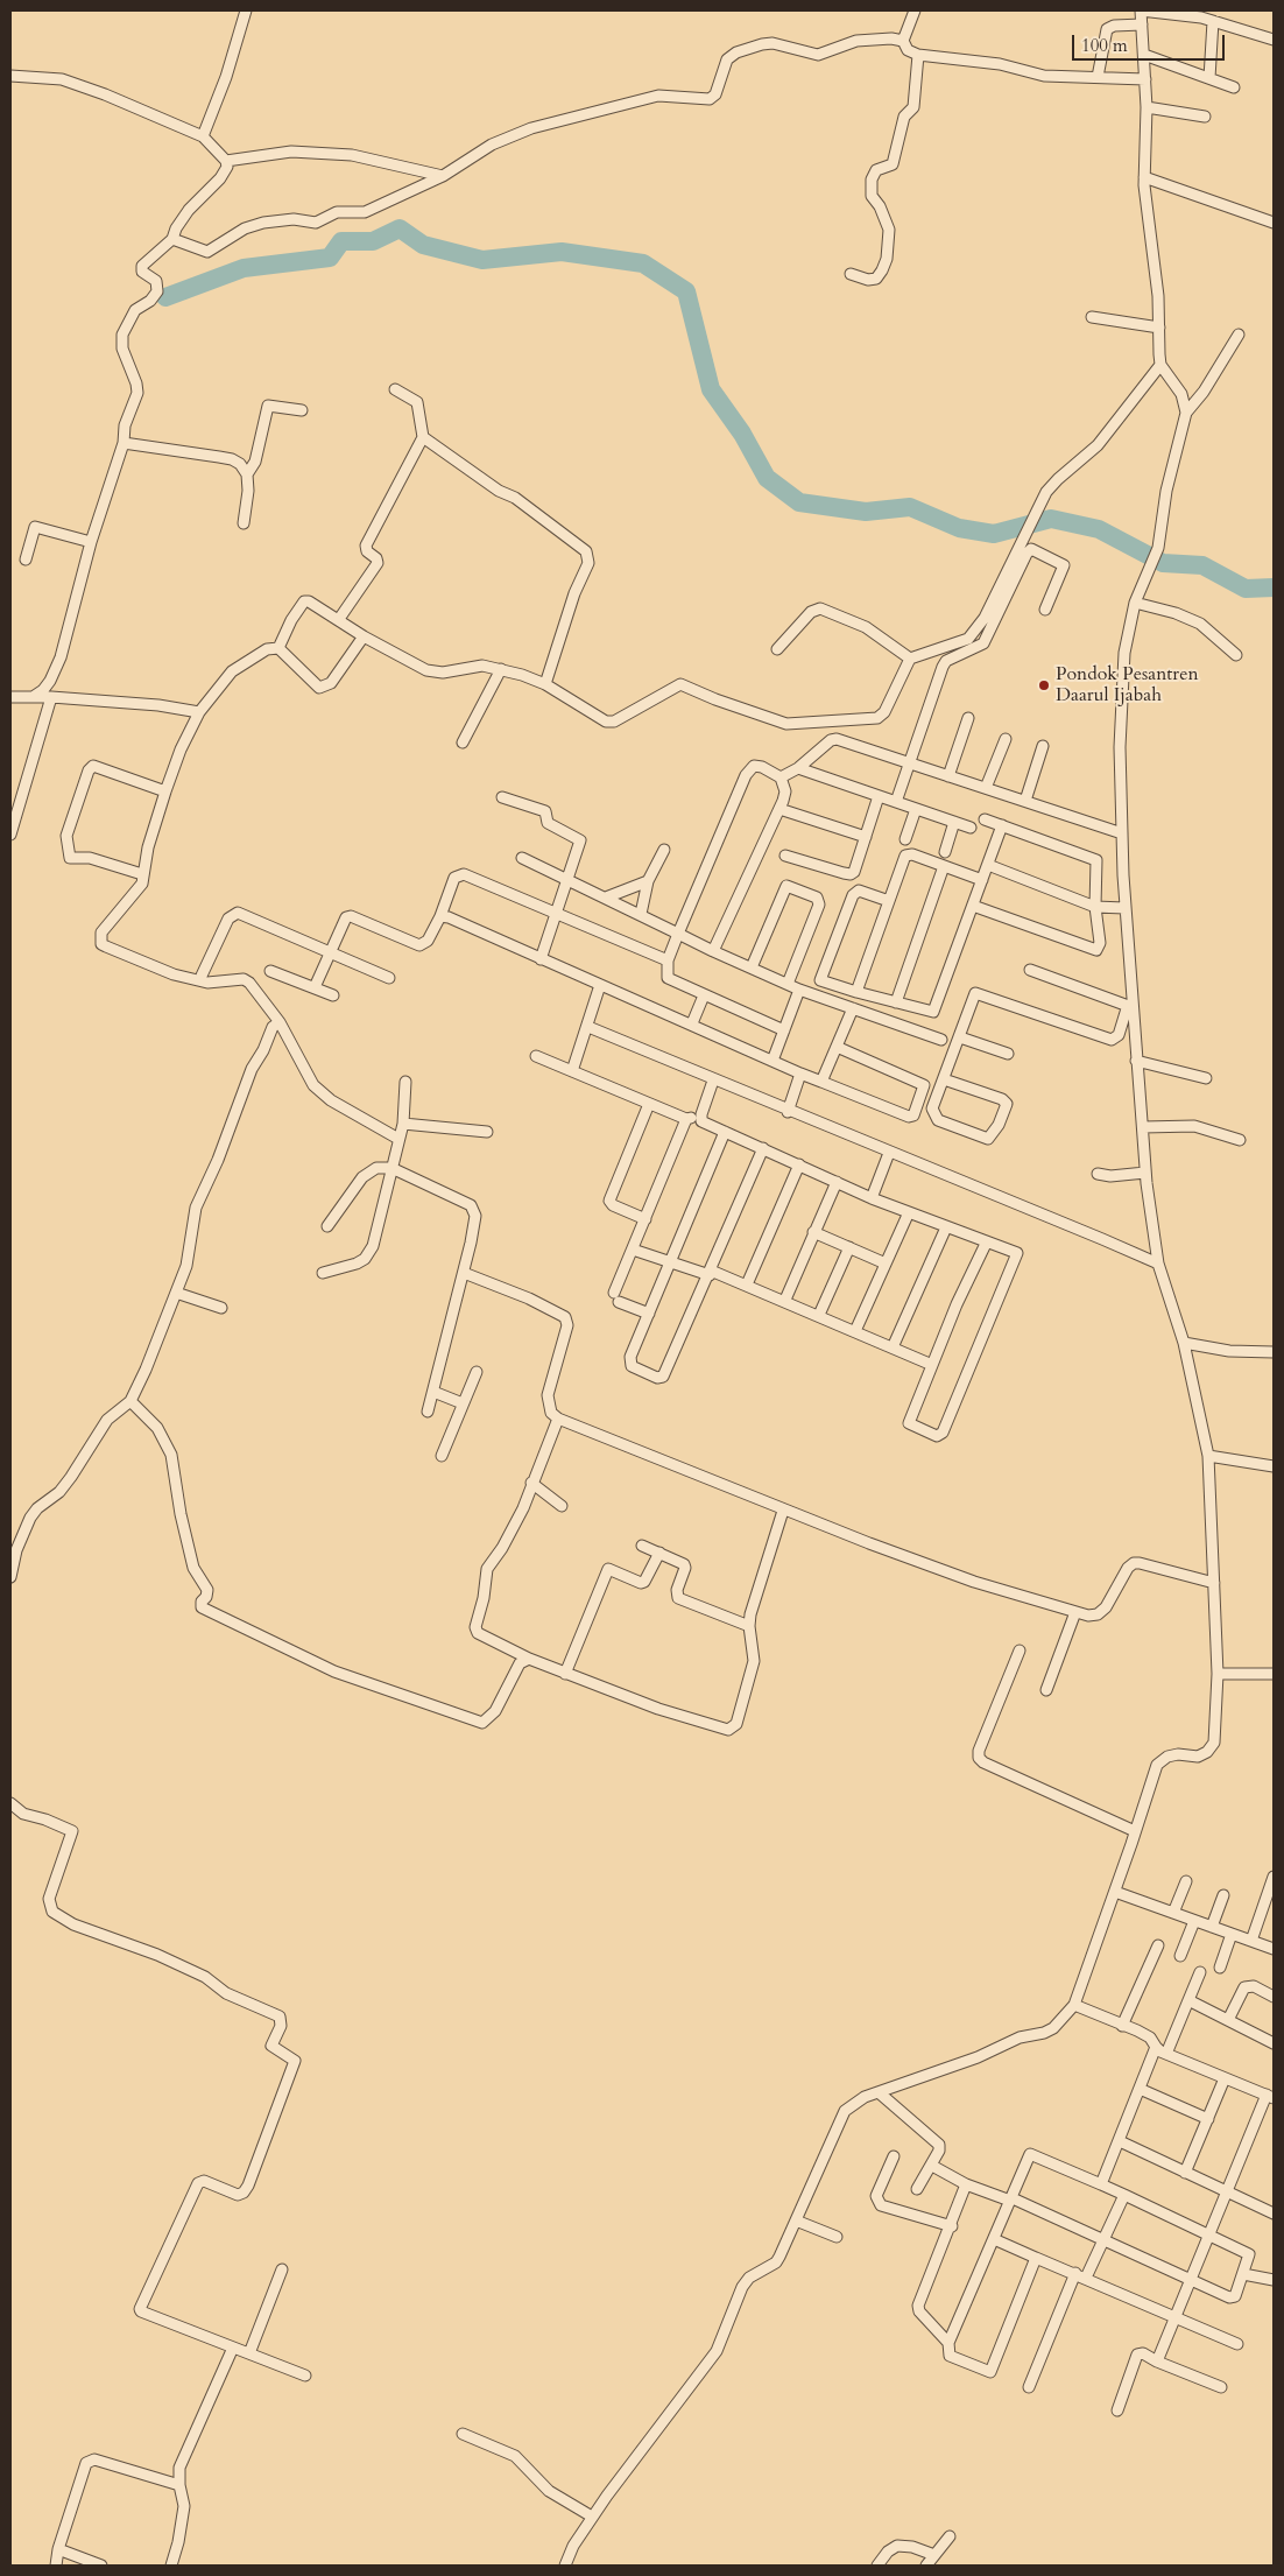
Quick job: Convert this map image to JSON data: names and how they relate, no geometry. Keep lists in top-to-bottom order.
{
  "places": ["Pondok Pesantren Daarul Ijabah"],
  "scale_bar": "100 m"
}
